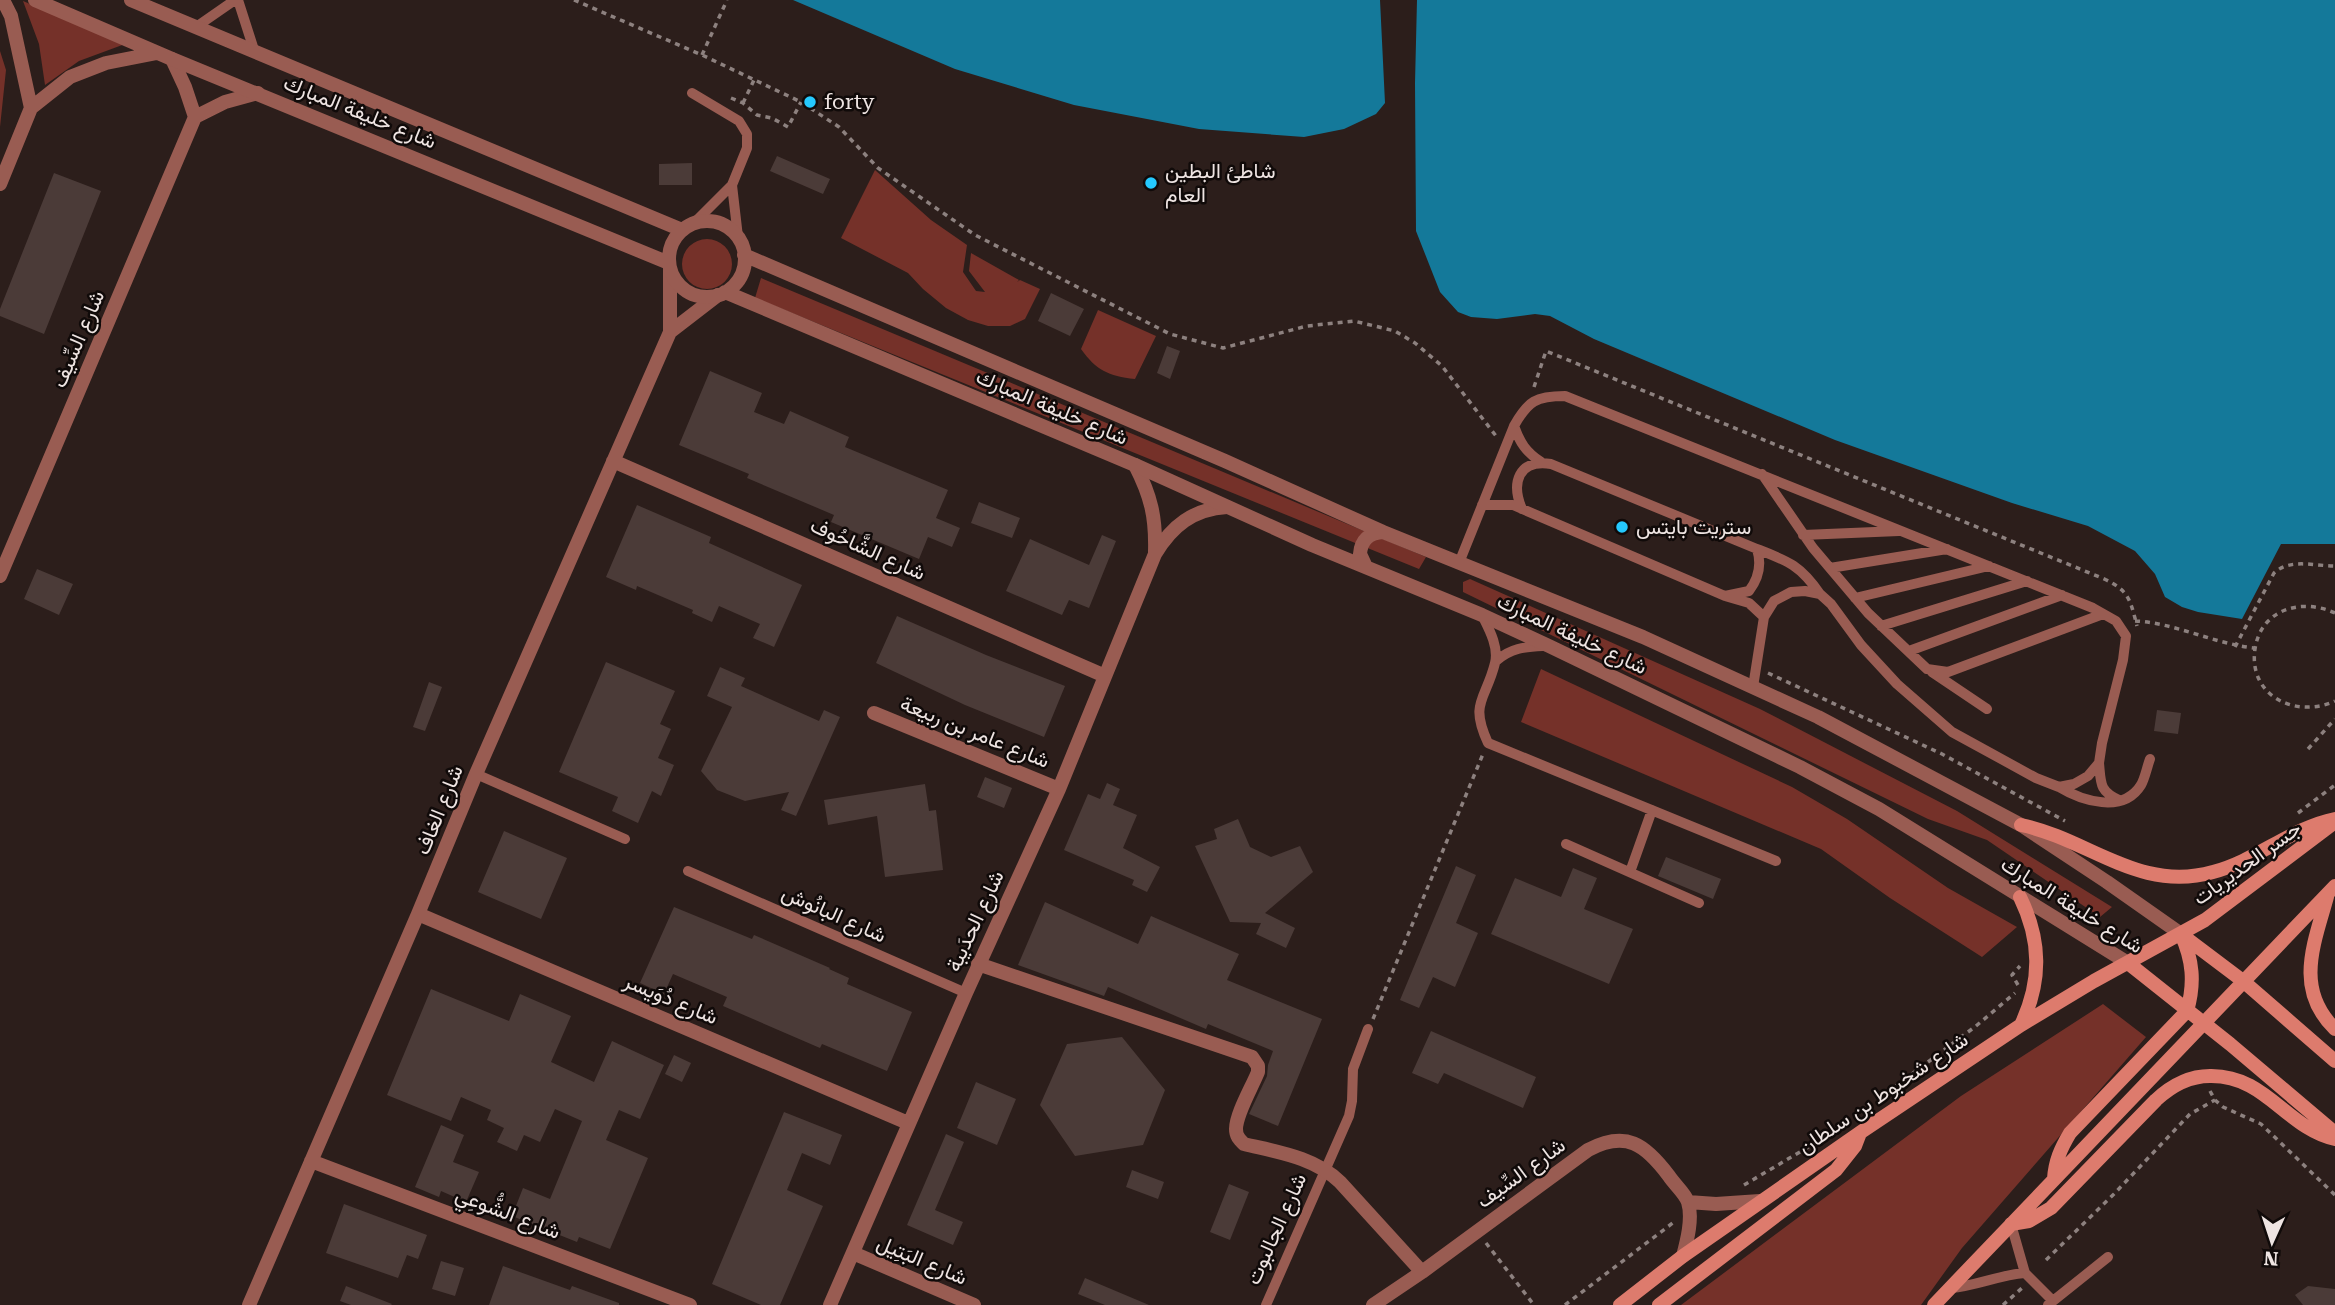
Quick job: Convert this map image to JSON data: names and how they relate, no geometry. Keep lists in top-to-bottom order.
{
  "streets": {
    "main road": ["شارع خليفة المبارك", "جسر الحديريات", "شارع شخبوط بن سلطان"],
    "street": [
      "شارع السِّيف",
      "شارع الشَّاحُوف",
      "شارع عامر بن ربيعة",
      "شارع الغاف",
      "شارع الحدَيبة",
      "شارع دُوَيسر",
      "شارع الشُّوعِي",
      "شارع الجالبوت",
      "شارع البَتِيل"
    ],
    "lane": ["شارع البانُوش"]
  },
  "crossings": [
    ["شارع خليفة المبارك", "شارع الغاف"],
    ["شارع خليفة المبارك", "جسر الحديريات"],
    ["شارع خليفة المبارك", "شارع الحدَيبة"],
    ["شارع خليفة المبارك", "شارع شخبوط بن سلطان"],
    ["شارع السِّيف", "شارع الجالبوت"],
    ["شارع الشَّاحُوف", "شارع الغاف"],
    ["شارع الشَّاحُوف", "شارع الحدَيبة"],
    ["شارع عامر بن ربيعة", "شارع الحدَيبة"],
    ["شارع الغاف", "شارع دُوَيسر"],
    ["شارع الغاف", "شارع الشُّوعِي"],
    ["جسر الحديريات", "شارع شخبوط بن سلطان"],
    ["شارع البانُوش", "شارع الحدَيبة"],
    ["شارع الحدَيبة", "شارع دُوَيسر"],
    ["شارع الحدَيبة", "شارع الجالبوت"],
    ["شارع الحدَيبة", "شارع البَتِيل"]
  ],
  "places": ["forty", "شاطئ البطين العام", "ستريت بايتس"],
  "north": "bottom"
}
